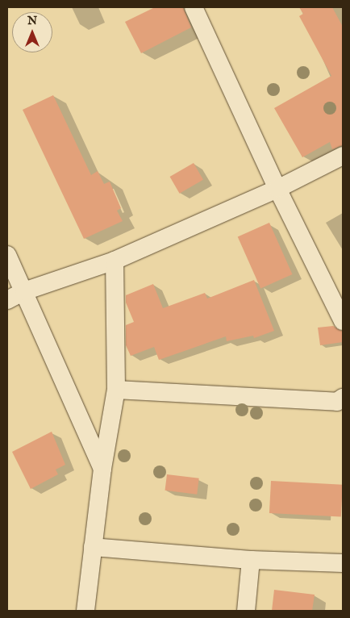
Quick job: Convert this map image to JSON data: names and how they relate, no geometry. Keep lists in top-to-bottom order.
{
  "north": "top"
}
